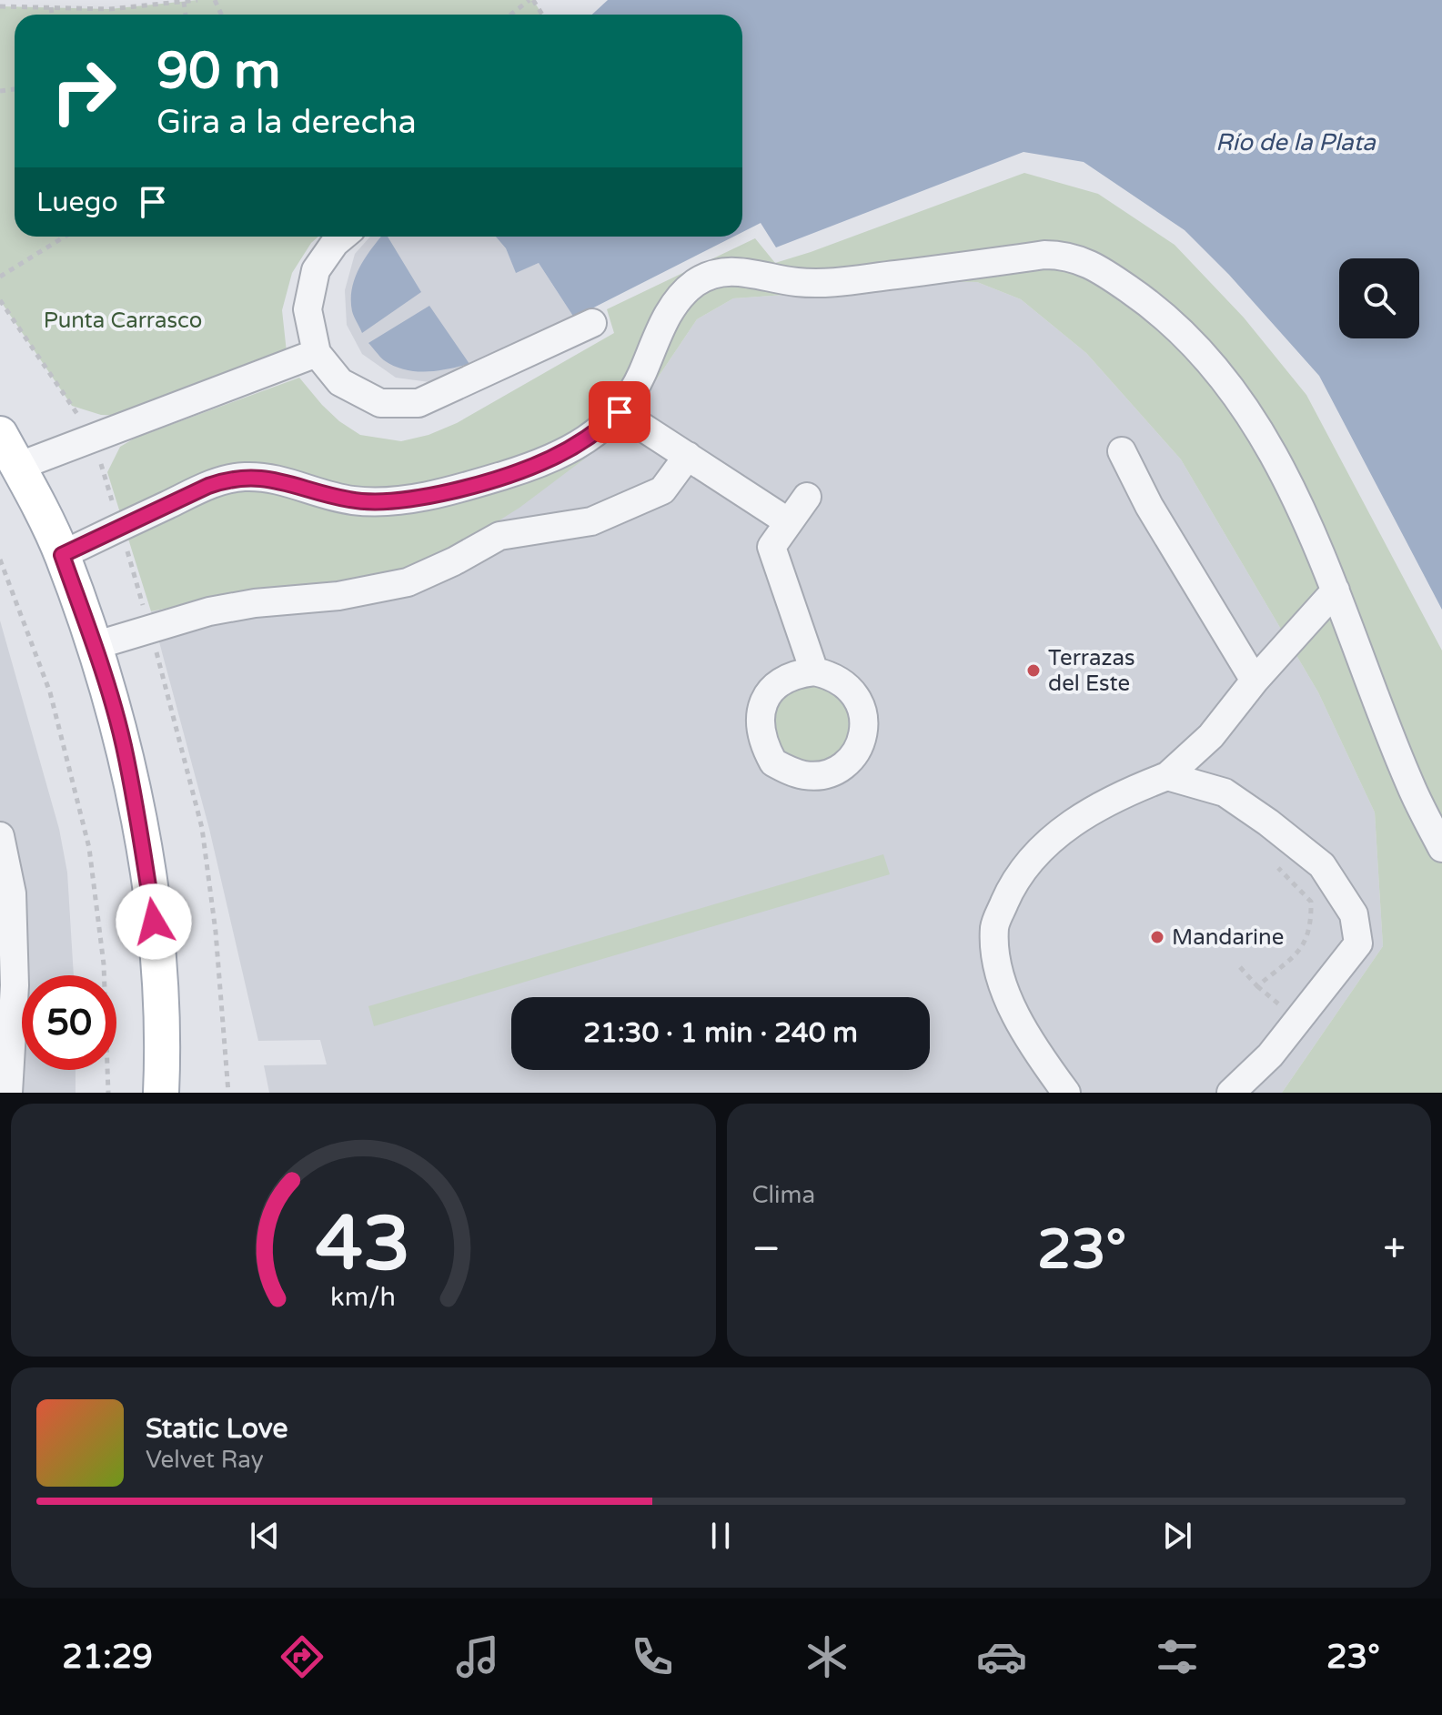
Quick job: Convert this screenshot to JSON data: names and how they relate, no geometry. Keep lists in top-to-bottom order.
{
  "water": ["Río de la Plata"],
  "parks": ["Punta Carrasco"],
  "places": ["Terrazas del Este", "Mandarine"],
  "page": {
    "turn": ["90 m", "Gira a la derecha"],
    "then": "Luego",
    "limit": "50",
    "trip": "21:30 · 1 min · 240 m",
    "tile": "Clima",
    "heat": ["−", "23°", "+"],
    "song": ["Static Love", "Velvet Ray"],
    "tabs": ["21:29", "23°"],
    "gauge": ["43", "km/h"]
  }
}
